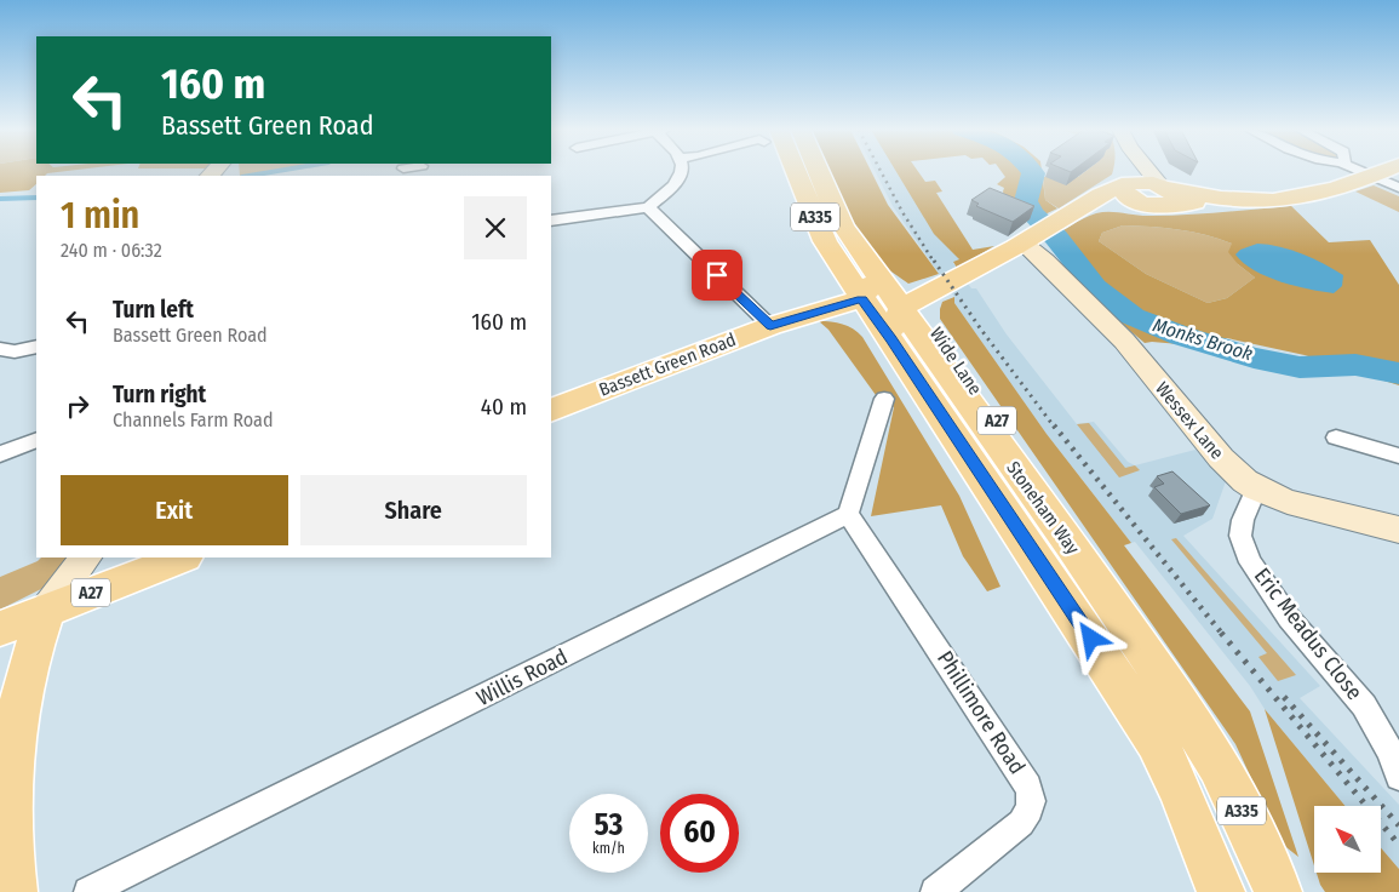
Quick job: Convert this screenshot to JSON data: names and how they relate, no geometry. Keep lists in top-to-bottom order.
{
  "streets": {
    "main road": [
      "A335",
      "Bassett Green Road",
      "A27",
      "Stoneham Way"
    ],
    "street": [
      "Wessex Lane",
      "Eric Meadus Close",
      "Willis Road",
      "Phillimore Road"
    ]
  },
  "crossings": [
    ["Bassett Green Road", "Stoneham Way"],
    ["Wessex Lane", "Eric Meadus Close"],
    ["Willis Road", "Phillimore Road"]
  ],
  "water": ["Monks Brook"],
  "north": "top left",
  "page": {
    "turn": ["160 m", "Bassett Green Road"],
    "heading": ["1 min", "240 m · 06:32"],
    "list": [
      {
        "name": "Turn left",
        "note": "Bassett Green Road",
        "value": "160 m"
      },
      {
        "name": "Turn right",
        "note": "Channels Farm Road",
        "value": "40 m"
      }
    ],
    "buttons": ["Exit", "Share"],
    "speed": "53 km/h",
    "limit": "60"
  }
}
